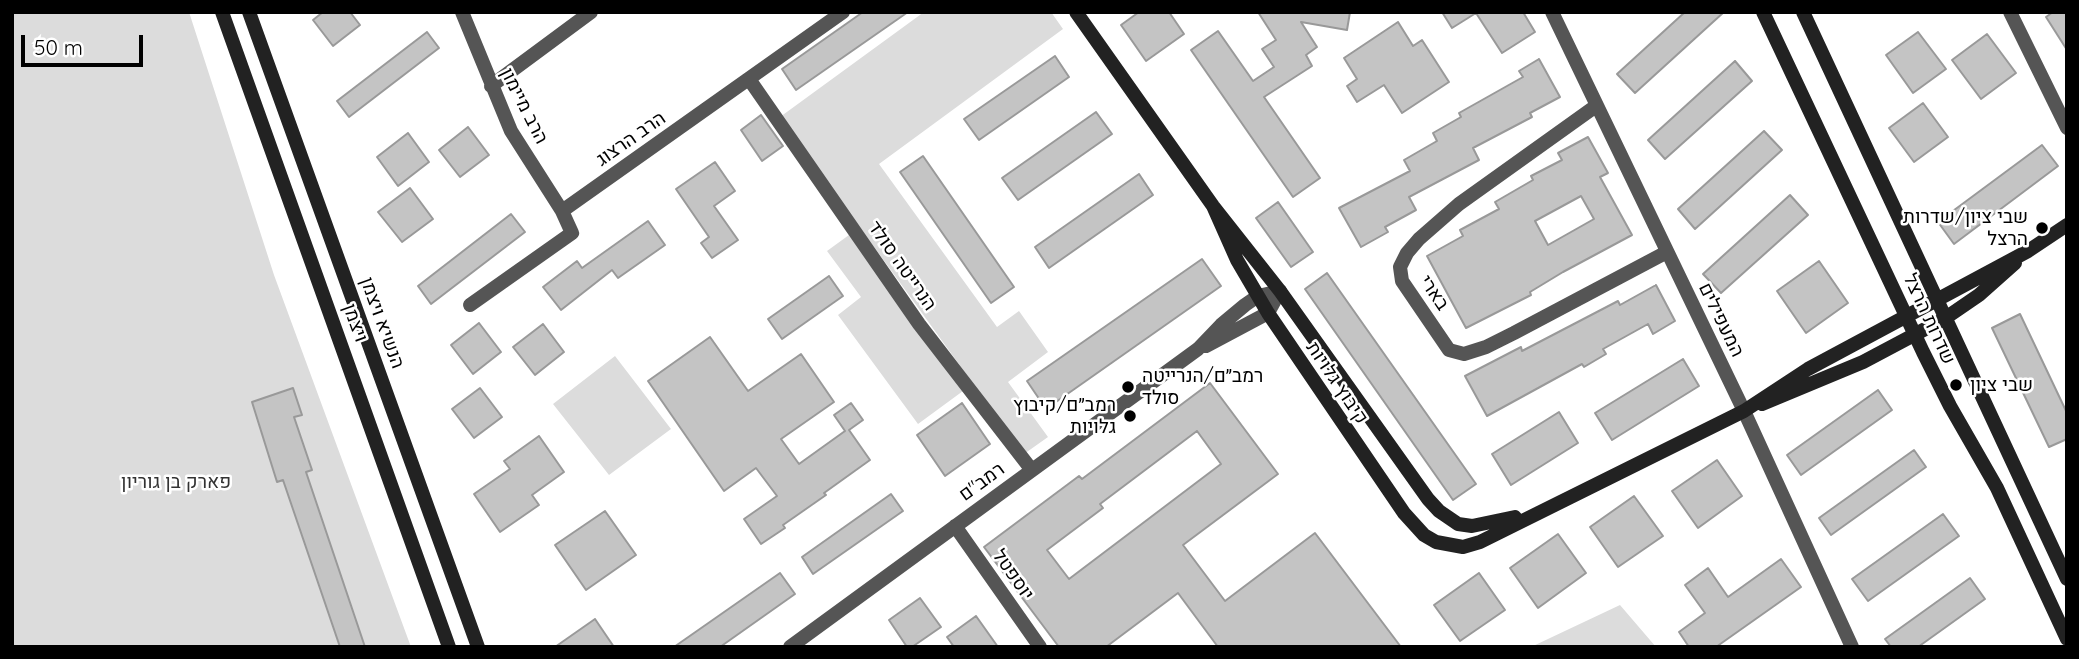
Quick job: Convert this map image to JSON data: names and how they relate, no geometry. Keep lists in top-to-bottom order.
{
  "streets": {
    "street": [
      "הרב מיימון",
      "הרב הרצוג",
      "הנרייטה סולד",
      "בארי",
      "שדרות הרצל",
      "המעפילים",
      "ויצמן",
      "הנשיא ויצמן",
      "קיבוץ גלויות",
      "רמב\"ם",
      "יוספטל"
    ]
  },
  "crossings": [
    ["הרב מיימון", "הרב הרצוג"],
    ["הרב הרצוג", "הנרייטה סולד"],
    ["הנרייטה סולד", "רמב\"ם"],
    ["בארי", "המעפילים"],
    ["קיבוץ גלויות", "רמב\"ם"],
    ["רמב\"ם", "יוספטל"]
  ],
  "parks": ["פארק בן גוריון"],
  "places": [
    "שבי ציון/שדרות הרצל",
    "שבי ציון",
    "רמב״ם/הנרייטה סולד",
    "רמב״ם/קיבוץ גלויות"
  ],
  "scale_bar": "50 m"
}
